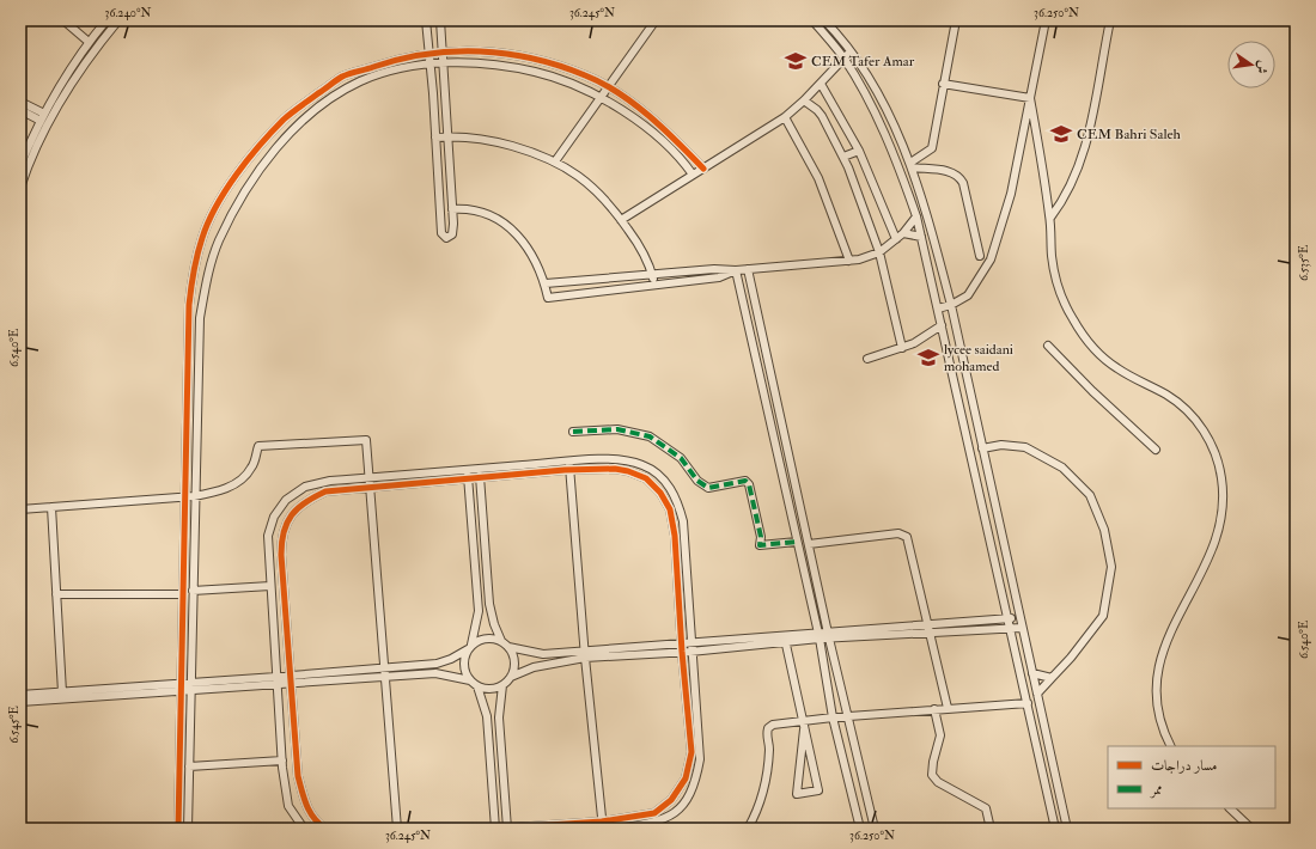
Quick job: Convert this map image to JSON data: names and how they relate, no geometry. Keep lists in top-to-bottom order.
{
  "places": {
    "school or university": ["CEM Tafer Amar", "CEM Bahri Saleh", "lycee saidani mohamed"]
  },
  "legend": ["مسار دراجات", "ممر"],
  "north": "right",
  "coordinates": [
    "36.240°N",
    "36.245°N",
    "36.250°N",
    "6.535°E",
    "6.540°E",
    "6.545°E"
  ]
}
